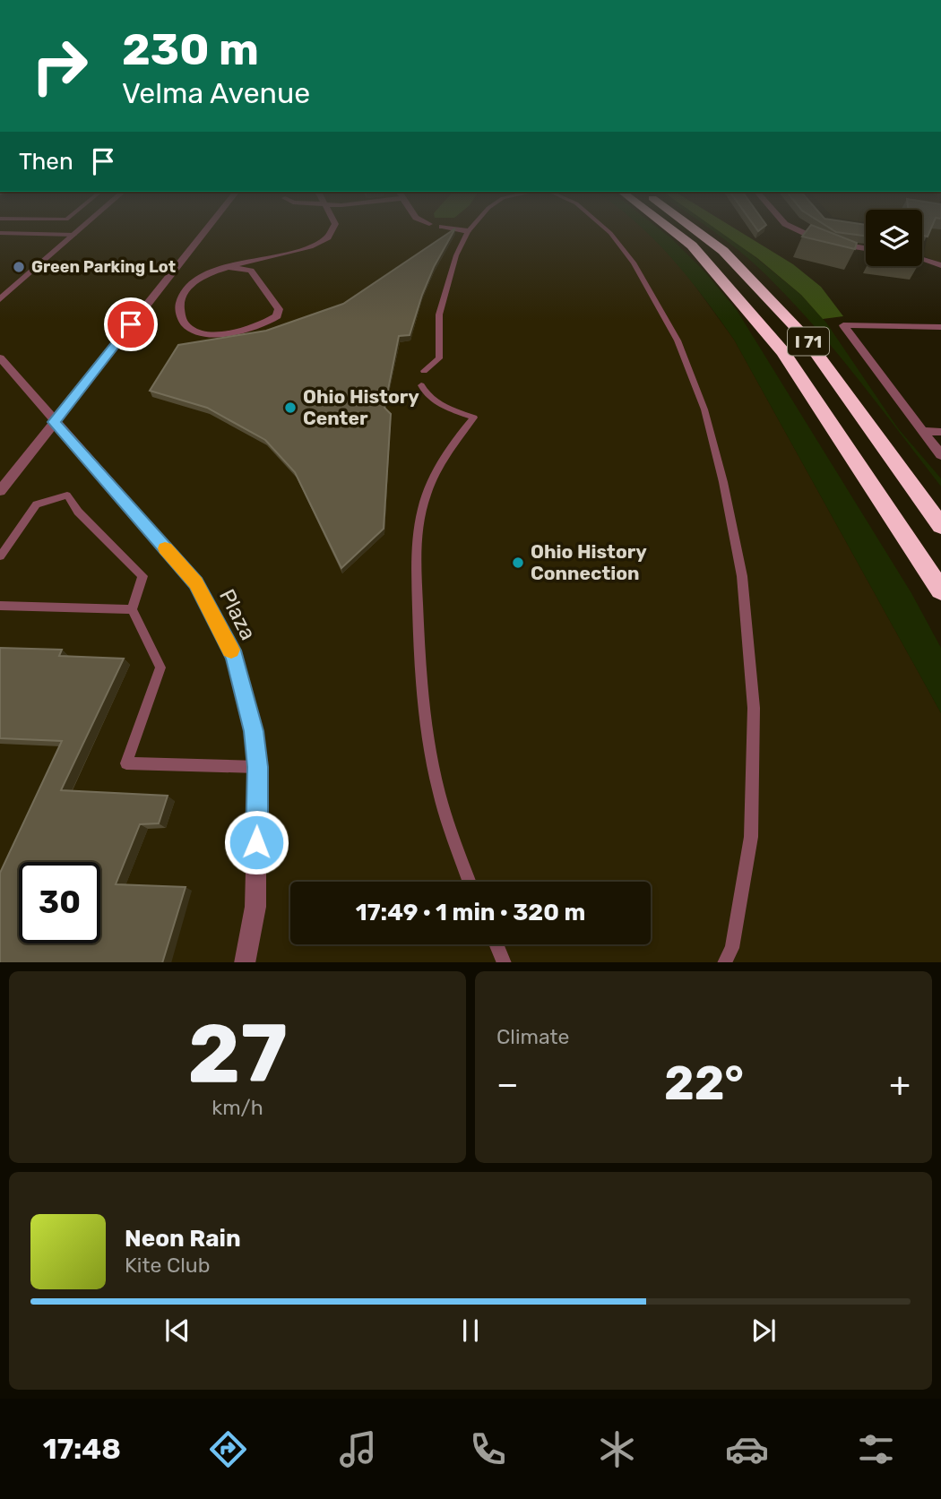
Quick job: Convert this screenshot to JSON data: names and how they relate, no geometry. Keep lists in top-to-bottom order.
{
  "streets": {
    "highway": ["I 71"],
    "street": ["Plaza"]
  },
  "places": ["Green Parking Lot", "Ohio History Center", "Ohio History Connection"],
  "page": {
    "turn": ["230 m", "Velma Avenue"],
    "then": "Then",
    "limit": "30",
    "trip": "17:49 · 1 min · 320 m",
    "tile": [
      ["27", "km/h"],
      "Climate"
    ],
    "heat": ["−", "22°", "+"],
    "song": ["Neon Rain", "Kite Club"],
    "tabs": "17:48"
  }
}
